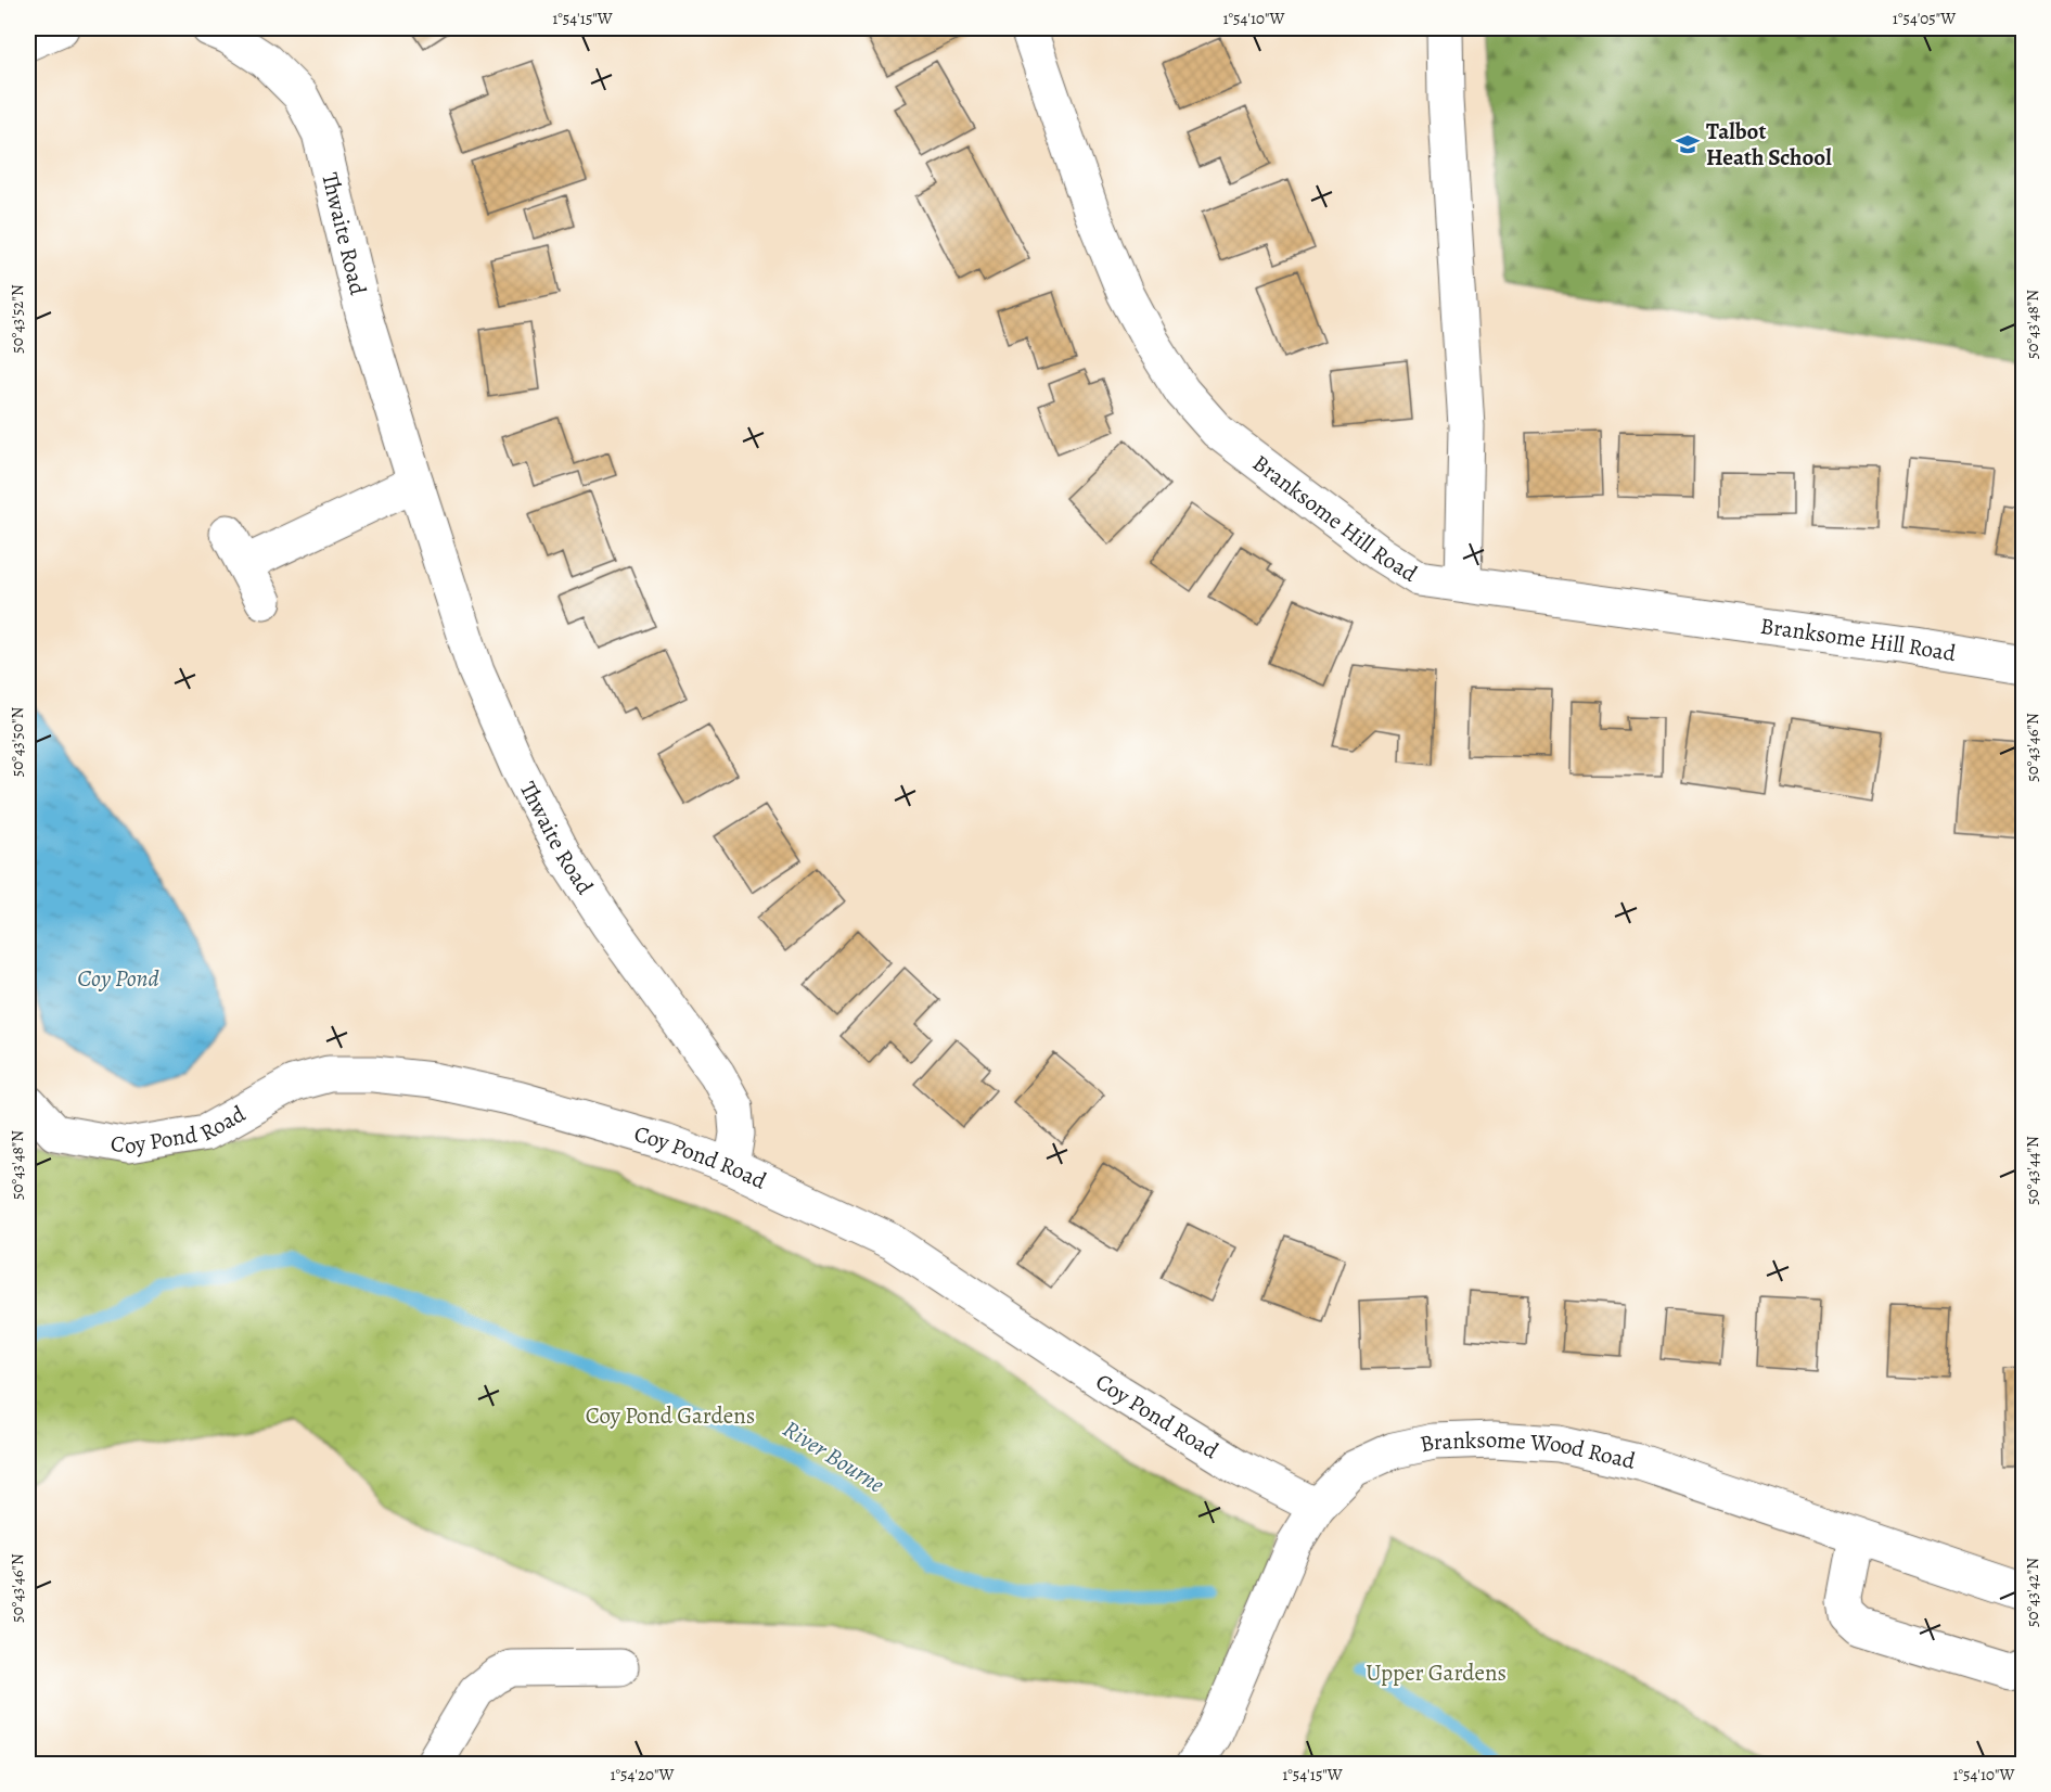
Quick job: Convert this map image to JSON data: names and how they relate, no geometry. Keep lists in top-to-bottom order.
{
  "streets": {
    "street": [
      "Thwaite Road",
      "Branksome Hill Road",
      "Coy Pond Road",
      "Branksome Wood Road"
    ]
  },
  "crossings": [
    ["Thwaite Road", "Coy Pond Road"],
    ["Coy Pond Road", "Branksome Wood Road"]
  ],
  "water": ["Coy Pond", "River Bourne"],
  "parks": ["Coy Pond Gardens", "Upper Gardens"],
  "places": {
    "school or university": ["Talbot Heath School"]
  },
  "coordinates": [
    "1°54'15\"W",
    "1°54'10\"W",
    "1°54'05\"W",
    "50°43'52\"N",
    "50°43'48\"N",
    "50°43'50\"N",
    "50°43'46\"N",
    "50°43'44\"N",
    "50°43'42\"N",
    "1°54'20\"W"
  ]
}
